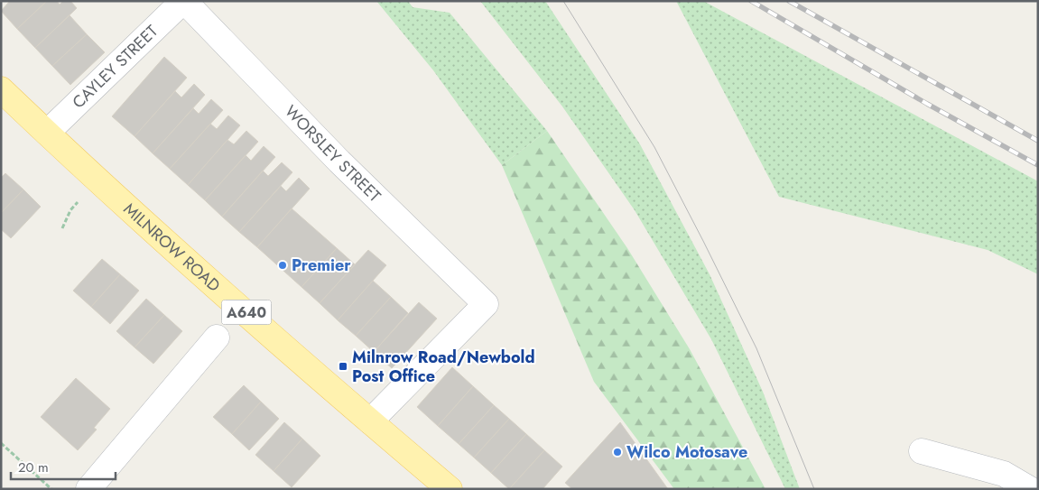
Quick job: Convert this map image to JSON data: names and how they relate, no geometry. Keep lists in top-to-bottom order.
{
  "streets": {
    "main road": ["MILNROW ROAD", "A640"],
    "street": ["CAYLEY STREET", "WORSLEY STREET"]
  },
  "crossings": [
    ["CAYLEY STREET", "WORSLEY STREET"],
    ["CAYLEY STREET", "MILNROW ROAD"],
    ["WORSLEY STREET", "MILNROW ROAD"]
  ],
  "places": {
    "other": ["Premier", "Wilco Motosave"],
    "transit": ["Milnrow Road/Newbold Post Office"]
  },
  "scale_bar": "20 m"
}
